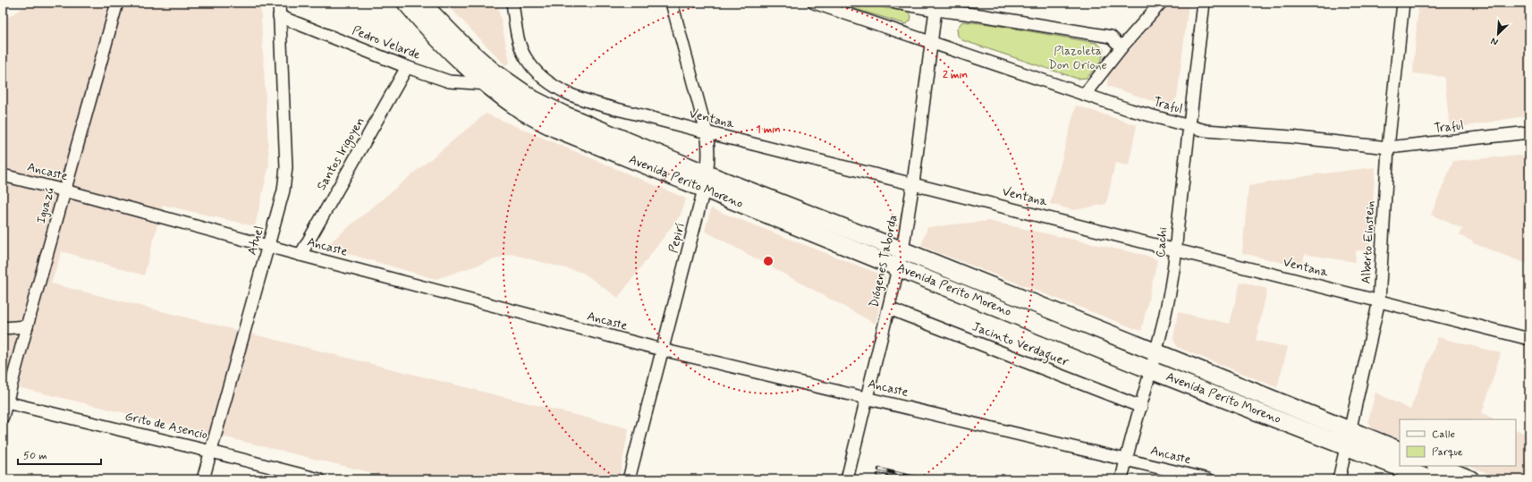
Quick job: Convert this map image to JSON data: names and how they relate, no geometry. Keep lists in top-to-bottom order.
{
  "streets": {
    "main road": ["Avenida Perito Moreno"],
    "street": [
      "Pedro Velarde",
      "Traful",
      "Ventana",
      "Santos Irigoyen",
      "Ancaste",
      "Iguazú",
      "Pepirí",
      "Atuel",
      "Cachi",
      "Alberto Einstein",
      "Diógenes Taborda",
      "Jacinto Verdaguer",
      "Grito de Asencio"
    ]
  },
  "crossings": [
    ["Pedro Velarde", "Santos Irigoyen"],
    ["Pedro Velarde", "Avenida Perito Moreno"],
    ["Pedro Velarde", "Atuel"],
    ["Traful", "Cachi"],
    ["Traful", "Alberto Einstein"],
    ["Traful", "Diógenes Taborda"],
    ["Ventana", "Pepirí"],
    ["Ventana", "Cachi"],
    ["Ventana", "Alberto Einstein"],
    ["Ventana", "Diógenes Taborda"],
    ["Santos Irigoyen", "Ancaste"],
    ["Ancaste", "Iguazú"],
    ["Ancaste", "Pepirí"],
    ["Ancaste", "Atuel"],
    ["Ancaste", "Cachi"],
    ["Ancaste", "Diógenes Taborda"],
    ["Avenida Perito Moreno", "Pepirí"],
    ["Avenida Perito Moreno", "Cachi"],
    ["Avenida Perito Moreno", "Alberto Einstein"],
    ["Avenida Perito Moreno", "Diógenes Taborda"],
    ["Iguazú", "Grito de Asencio"],
    ["Atuel", "Grito de Asencio"],
    ["Cachi", "Jacinto Verdaguer"],
    ["Diógenes Taborda", "Jacinto Verdaguer"]
  ],
  "parks": ["Plazoleta Don Orione"],
  "legend": ["Calle", "Parque"],
  "scale_bar": "50 m",
  "north": "bottom left",
  "rings": ["2 min", "1 min"]
}
